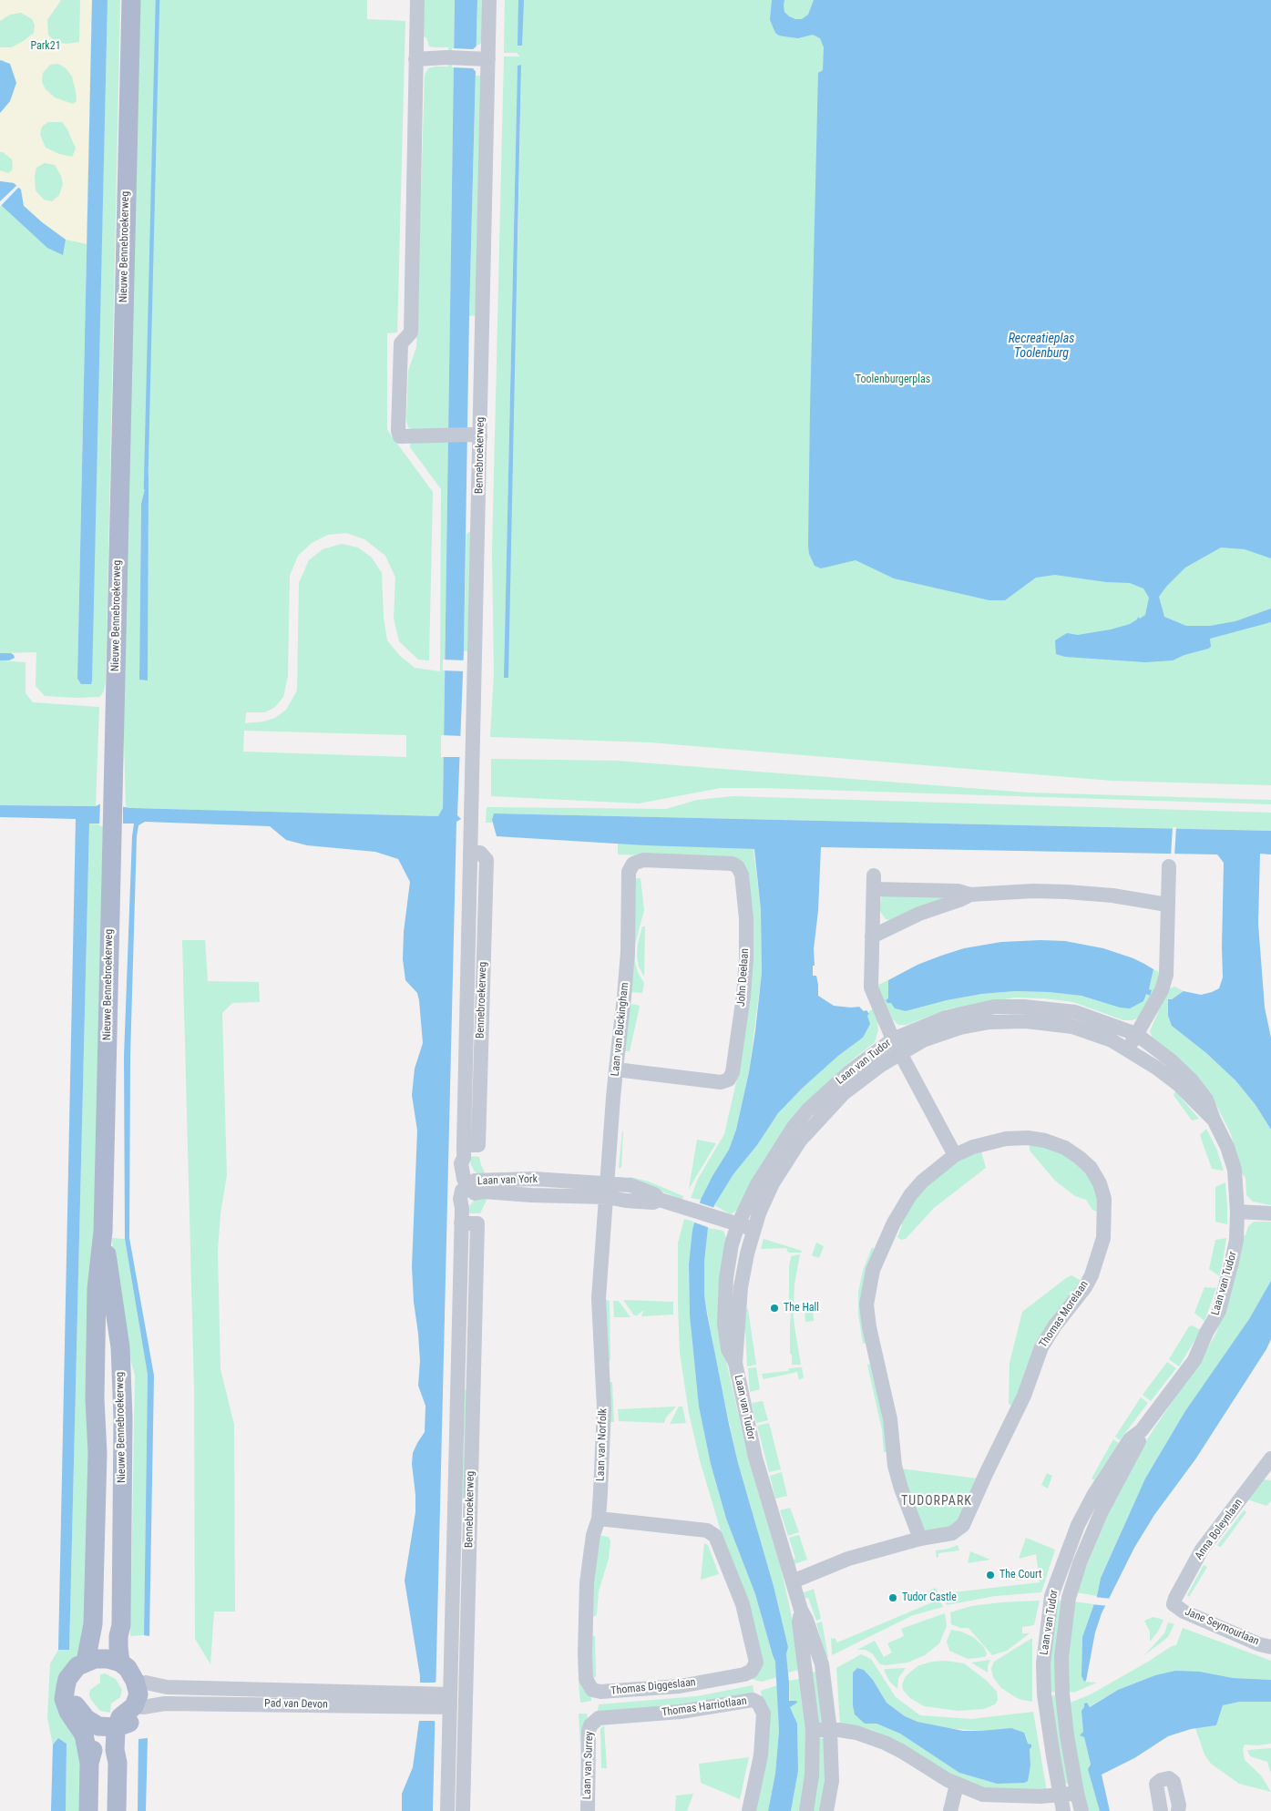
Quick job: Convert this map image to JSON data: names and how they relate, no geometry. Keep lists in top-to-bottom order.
{
  "streets": {
    "main road": ["Nieuwe Bennebroekerweg"],
    "street": [
      "Bennebroekerweg",
      "John Deelaan",
      "Laan van Buckingham",
      "Laan van Tudor",
      "Laan van York",
      "Thomas Morelaan",
      "Laan van Norfolk",
      "Anna Boleynlaan",
      "Jane Seymourlaan",
      "Thomas Diggeslaan",
      "Pad van Devon",
      "Thomas Harriotlaan",
      "Laan van Surrey"
    ]
  },
  "crossings": [
    ["Nieuwe Bennebroekerweg", "Pad van Devon"],
    ["Bennebroekerweg", "Laan van York"],
    ["Bennebroekerweg", "Pad van Devon"],
    ["John Deelaan", "Laan van Buckingham"],
    ["Laan van Buckingham", "Laan van York"],
    ["Laan van Buckingham", "Laan van Norfolk"],
    ["Laan van Tudor", "Laan van York"],
    ["Laan van Tudor", "Thomas Morelaan"],
    ["Laan van York", "Laan van Norfolk"],
    ["Laan van Norfolk", "Thomas Diggeslaan"],
    ["Anna Boleynlaan", "Jane Seymourlaan"],
    ["Thomas Harriotlaan", "Laan van Surrey"]
  ],
  "districts": ["TUDORPARK"],
  "water": ["Recreatieplas Toolenburg"],
  "parks": ["Park21", "Toolenburgerplas"],
  "places": ["The Hall", "The Court", "Tudor Castle"]
}
